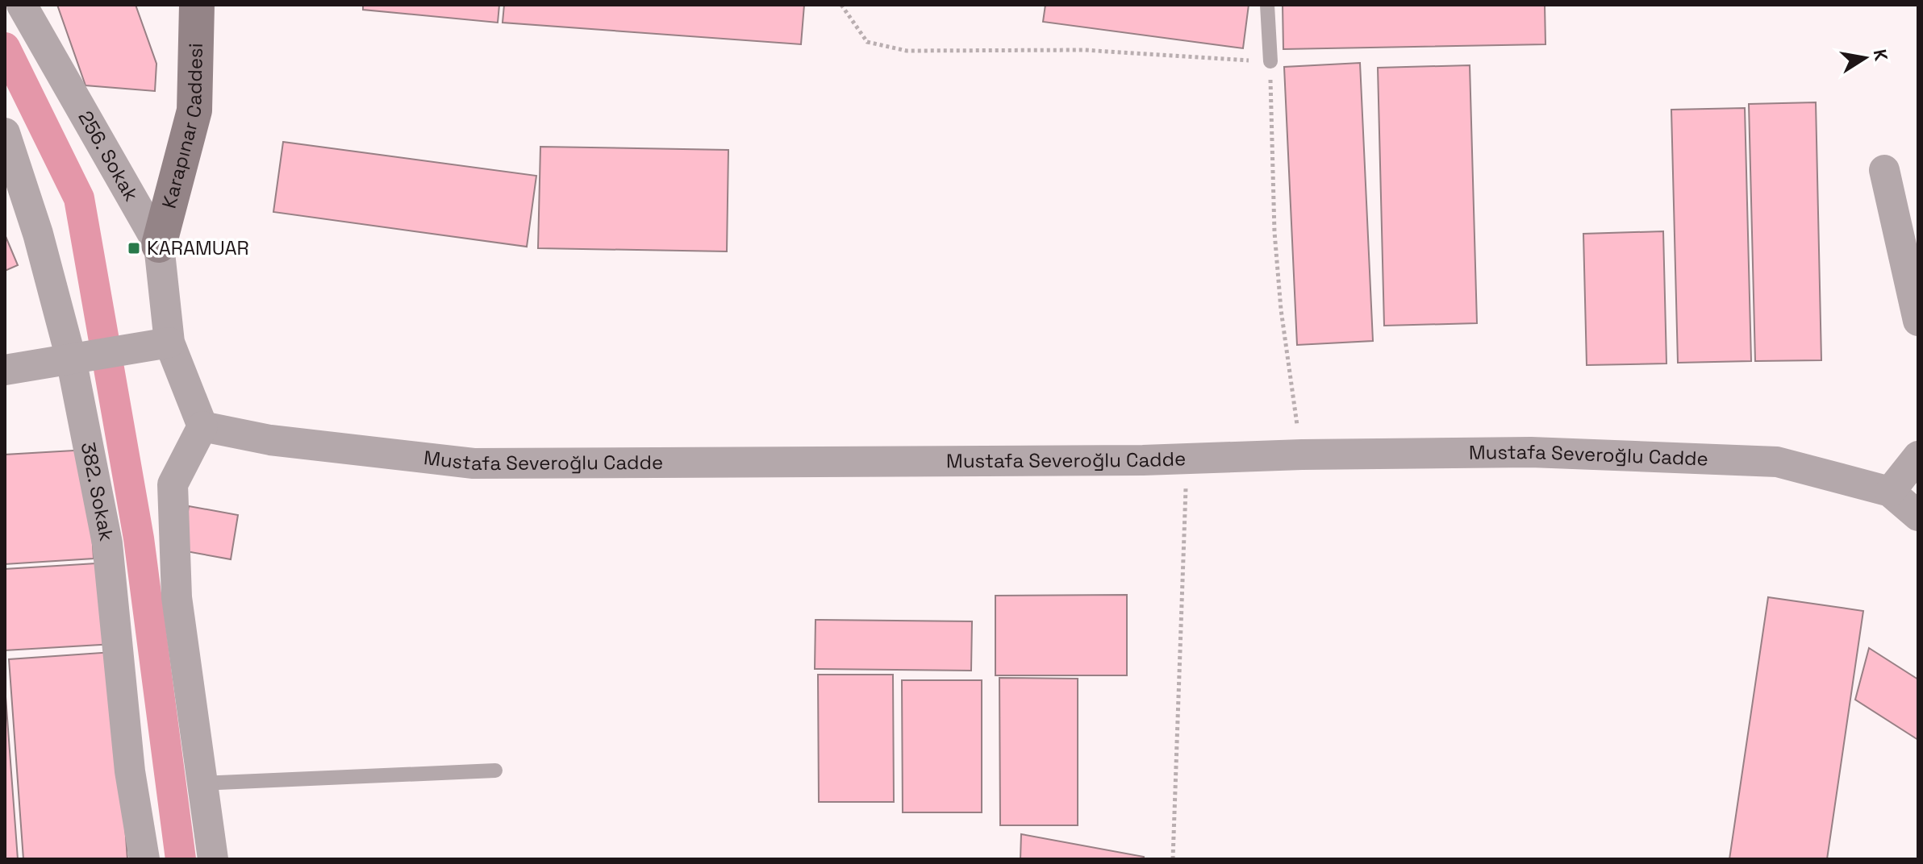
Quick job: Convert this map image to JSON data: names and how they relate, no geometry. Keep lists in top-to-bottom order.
{
  "streets": {
    "street": [
      "Karapınar Caddesi",
      "256. Sokak",
      "Mustafa Severoğlu Cadde",
      "382. Sokak"
    ]
  },
  "crossings": [
    ["Karapınar Caddesi", "256. Sokak"],
    ["256. Sokak", "Mustafa Severoğlu Cadde"]
  ],
  "places": {
    "transit": ["KARAMUAR"]
  },
  "north": "right"
}
